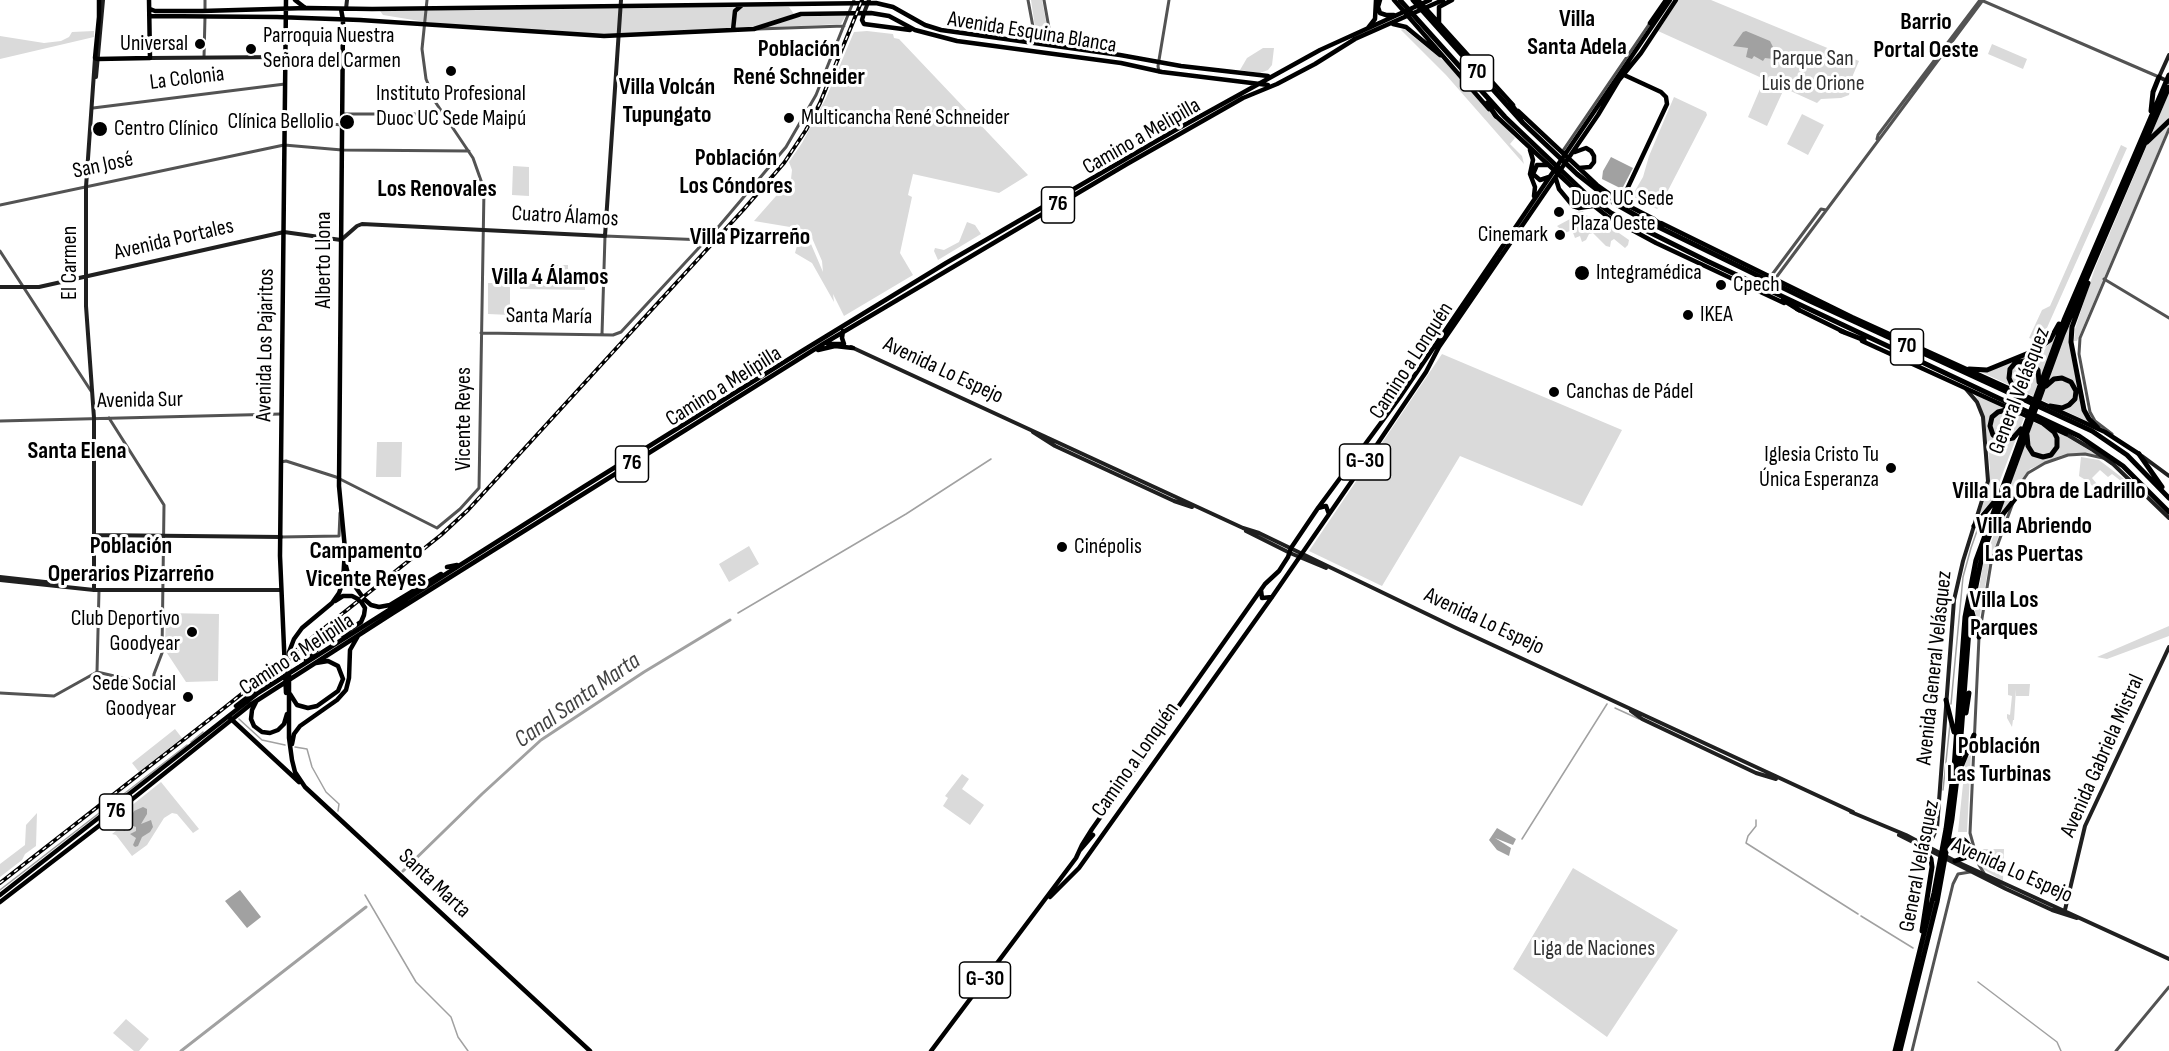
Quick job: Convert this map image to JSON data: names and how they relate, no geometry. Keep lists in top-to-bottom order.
{
  "streets": {
    "highway": ["70", "General Velásquez"],
    "main road": [
      "Avenida Esquina Blanca",
      "Camino a Melipilla",
      "76",
      "Cuatro Álamos",
      "Avenida Portales",
      "Alberto Llona",
      "El Carmen",
      "Avenida Los Pajaritos",
      "Camino a Lonquén",
      "Avenida Lo Espejo",
      "G-30",
      "Avenida General Velásquez",
      "Avenida Gabriela Mistral",
      "Santa Marta"
    ],
    "street": [
      "La Colonia",
      "San José",
      "Santa María",
      "Avenida Sur",
      "Vicente Reyes"
    ]
  },
  "crossings": [
    ["Avenida Esquina Blanca", "Camino a Melipilla"],
    ["Avenida Esquina Blanca", "Alberto Llona"],
    ["Avenida Esquina Blanca", "Avenida Los Pajaritos"],
    ["Avenida Esquina Blanca", "Vicente Reyes"],
    ["La Colonia", "El Carmen"],
    ["La Colonia", "Avenida Los Pajaritos"],
    ["San José", "Alberto Llona"],
    ["San José", "El Carmen"],
    ["San José", "Avenida Los Pajaritos"],
    ["San José", "Vicente Reyes"],
    ["Cuatro Álamos", "Alberto Llona"],
    ["Cuatro Álamos", "Santa María"],
    ["Cuatro Álamos", "Vicente Reyes"],
    ["Avenida Portales", "El Carmen"],
    ["Avenida Portales", "Avenida Los Pajaritos"],
    ["Alberto Llona", "Avenida Los Pajaritos"],
    ["Alberto Llona", "Vicente Reyes"],
    ["El Carmen", "Avenida Sur"],
    ["Santa María", "Vicente Reyes"],
    ["Avenida Los Pajaritos", "Avenida Sur"],
    ["Avenida Los Pajaritos", "Vicente Reyes"],
    ["Avenida Los Pajaritos", "Santa Marta"],
    ["Camino a Lonquén", "Avenida Lo Espejo"],
    ["Avenida Lo Espejo", "Avenida General Velásquez"],
    ["Avenida Lo Espejo", "Avenida Gabriela Mistral"]
  ],
  "districts": [
    "Villa Santa Adela",
    "Barrio Portal Oeste",
    "Población René Schneider",
    "Villa Volcán Tupungato",
    "Población Los Cóndores",
    "Los Renovales",
    "Villa Pizarreño",
    "Villa 4 Álamos",
    "Santa Elena",
    "Villa La Obra de Ladrillo",
    "Villa Abriendo Las Puertas",
    "Población Operarios Pizarreño",
    "Campamento Vicente Reyes",
    "Villa Los Parques",
    "Población Las Turbinas"
  ],
  "water": ["Canal Santa Marta"],
  "parks": ["Parque San Luis de Orione", "Liga de Naciones"],
  "places": [
    "Universal",
    "Parroquia Nuestra Señora del Carmen",
    "Instituto Profesional Duoc UC Sede Maipú",
    "Multicancha René Schneider",
    "Clínica Bellolio",
    "Centro Clínico",
    "Duoc UC Sede Plaza Oeste",
    "Cinemark",
    "Integramédica",
    "Cpech",
    "IKEA",
    "Canchas de Pádel",
    "Iglesia Cristo Tu Única Esperanza",
    "Cinépolis",
    "Club Deportivo Goodyear",
    "Sede Social Goodyear"
  ]
}
